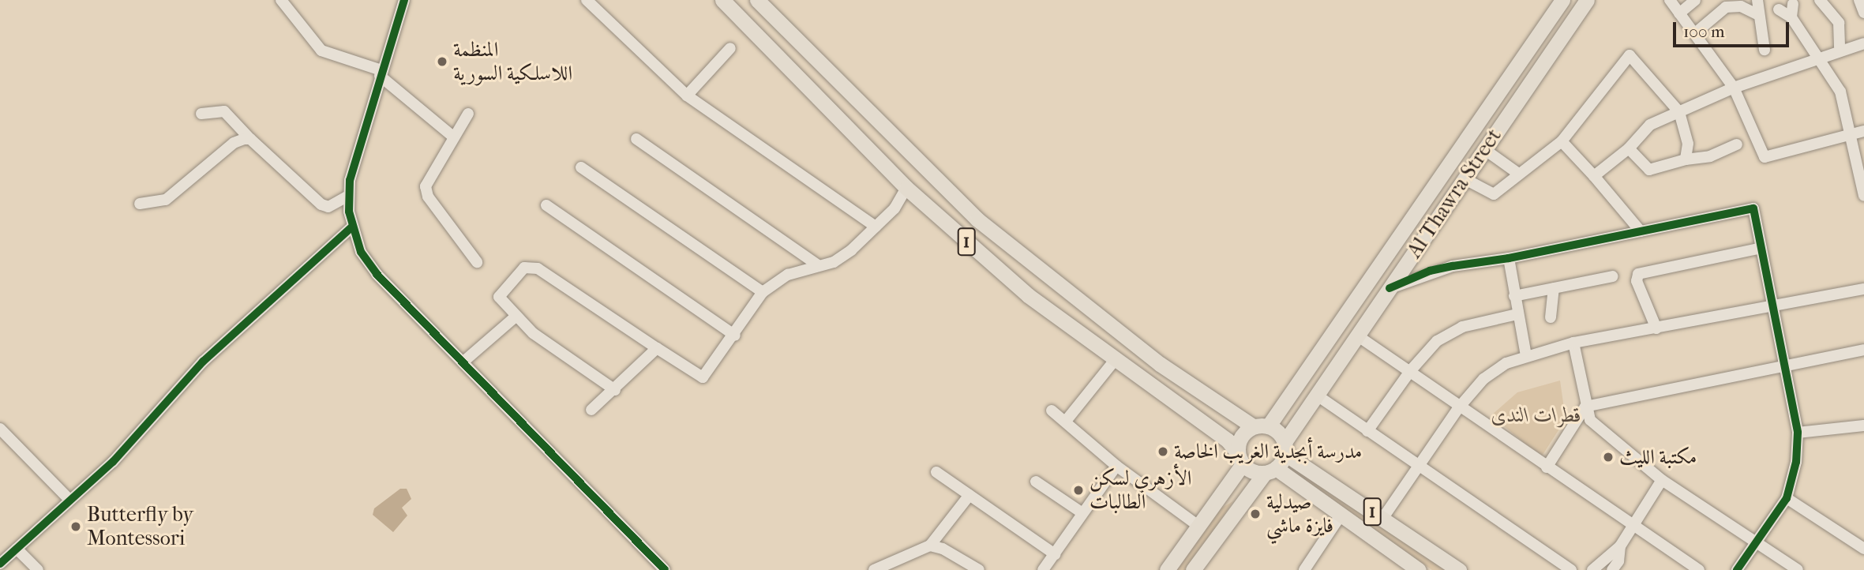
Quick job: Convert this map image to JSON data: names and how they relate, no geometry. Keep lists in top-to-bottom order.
{
  "streets": {
    "main road": ["Al Thawra Street", "1"]
  },
  "crossings": [
    ["Al Thawra Street", "1"]
  ],
  "parks": ["قطرات الندى"],
  "places": [
    "المنظمة اللاسلكية السورية",
    "مدرسة أبجدية الغريب الخاصة",
    "مكتبة الليث",
    "الأزهري لسكن الطالبات",
    "صيدلية فايزة ماشي",
    "Butterfly by Montessori"
  ],
  "scale_bar": "100 m"
}
